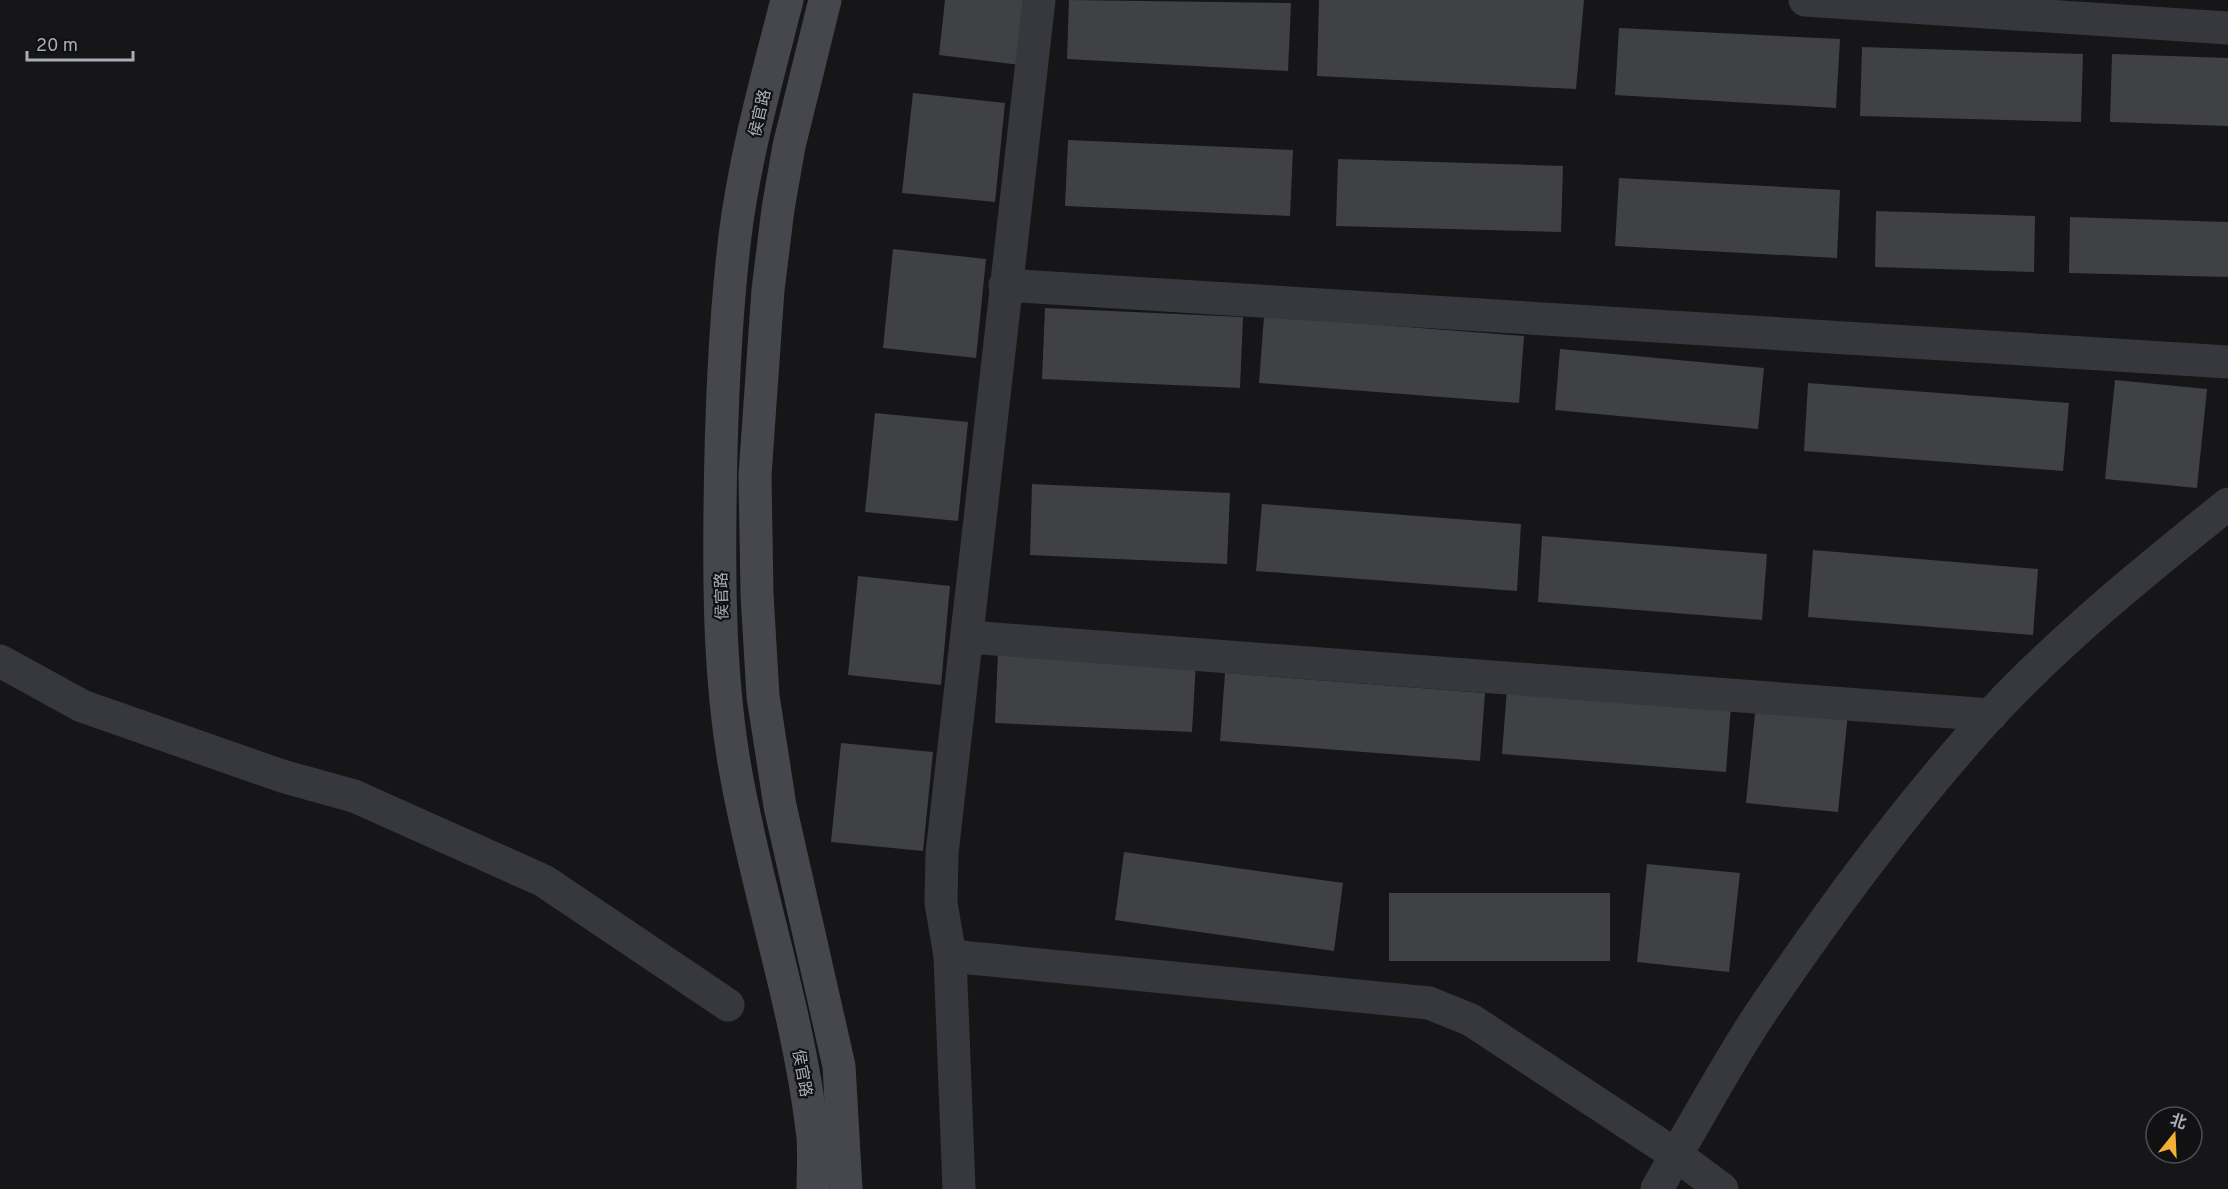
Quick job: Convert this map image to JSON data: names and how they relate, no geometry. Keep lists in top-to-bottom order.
{
  "streets": {
    "main road": ["侯官路"]
  },
  "scale_bar": "20 m",
  "north": "top"
}
